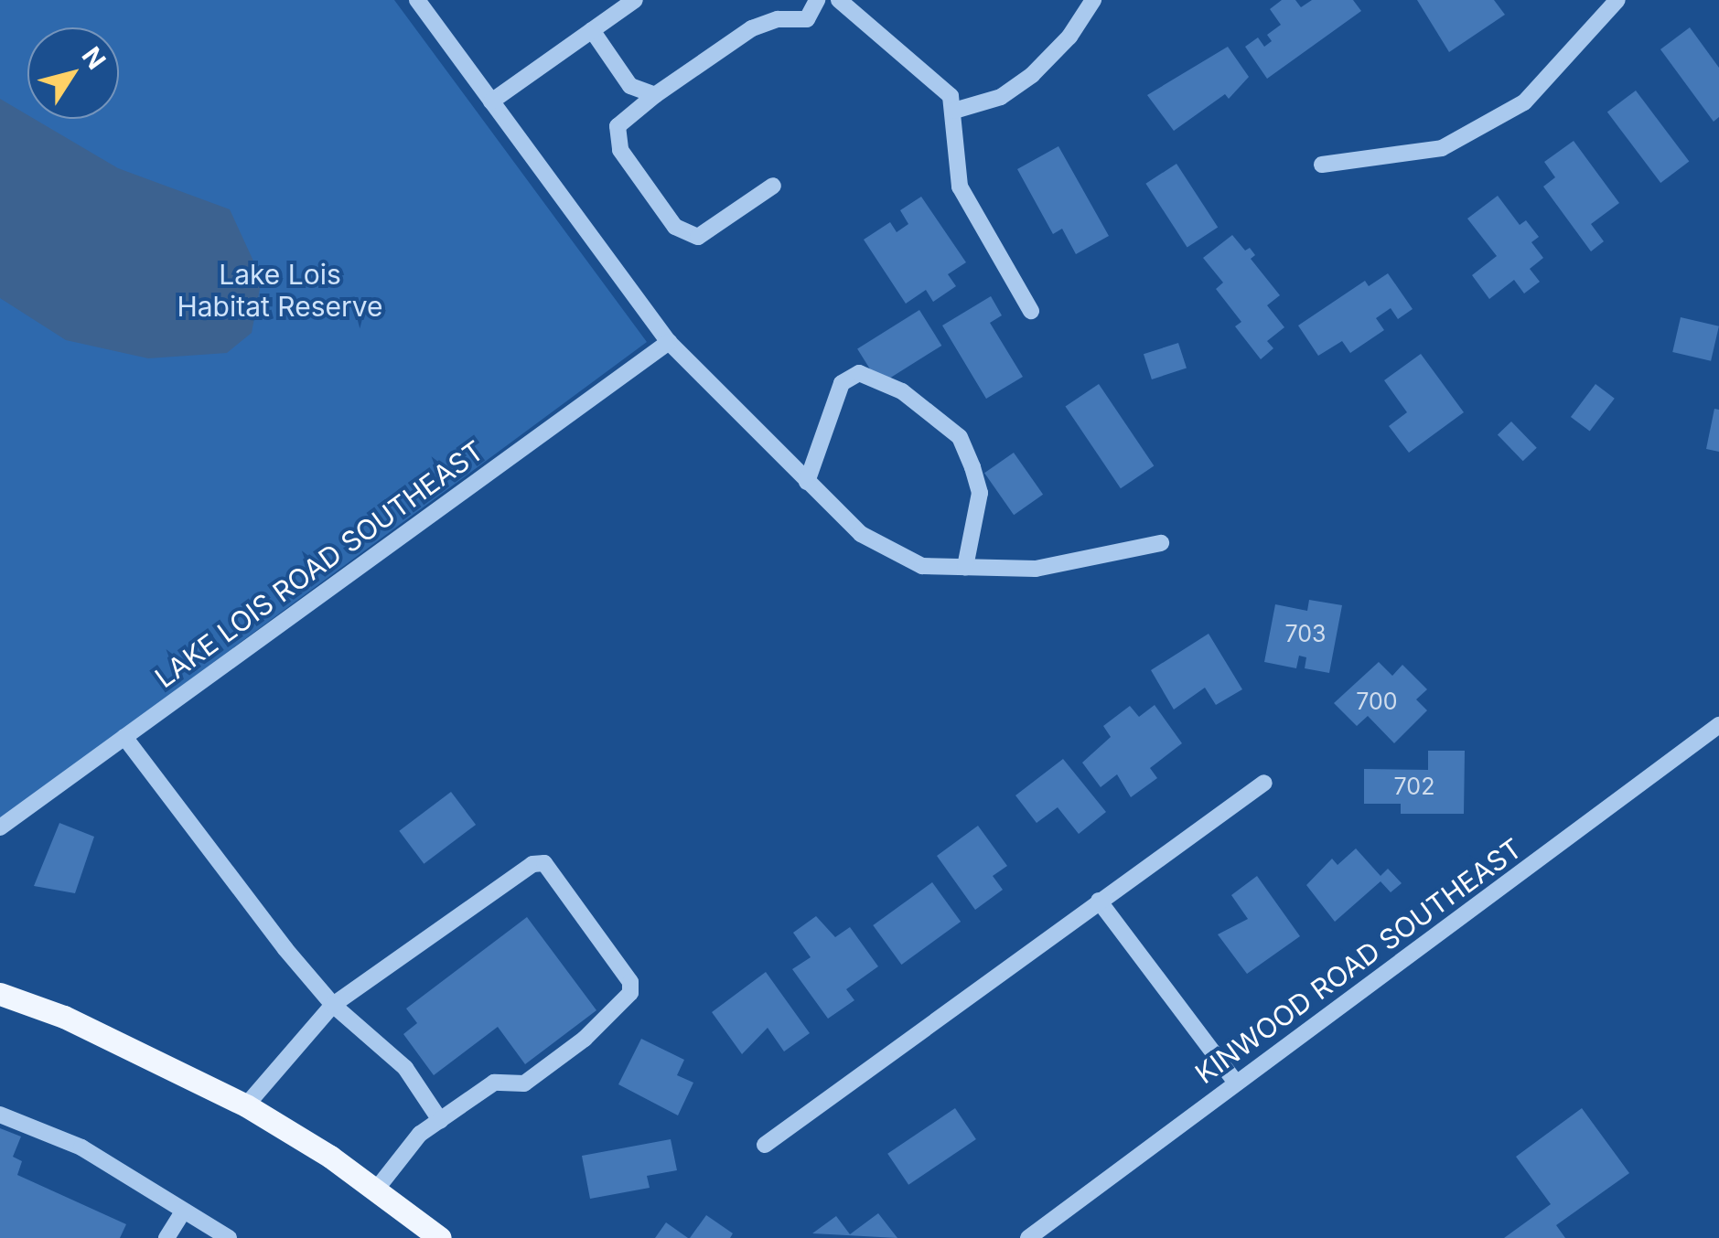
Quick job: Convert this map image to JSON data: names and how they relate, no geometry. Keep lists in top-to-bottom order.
{
  "streets": {
    "street": ["LAKE LOIS ROAD SOUTHEAST", "KINWOOD ROAD SOUTHEAST"]
  },
  "parks": ["Lake Lois Habitat Reserve"],
  "house_numbers": ["703", "700", "702"],
  "north": "top right"
}
